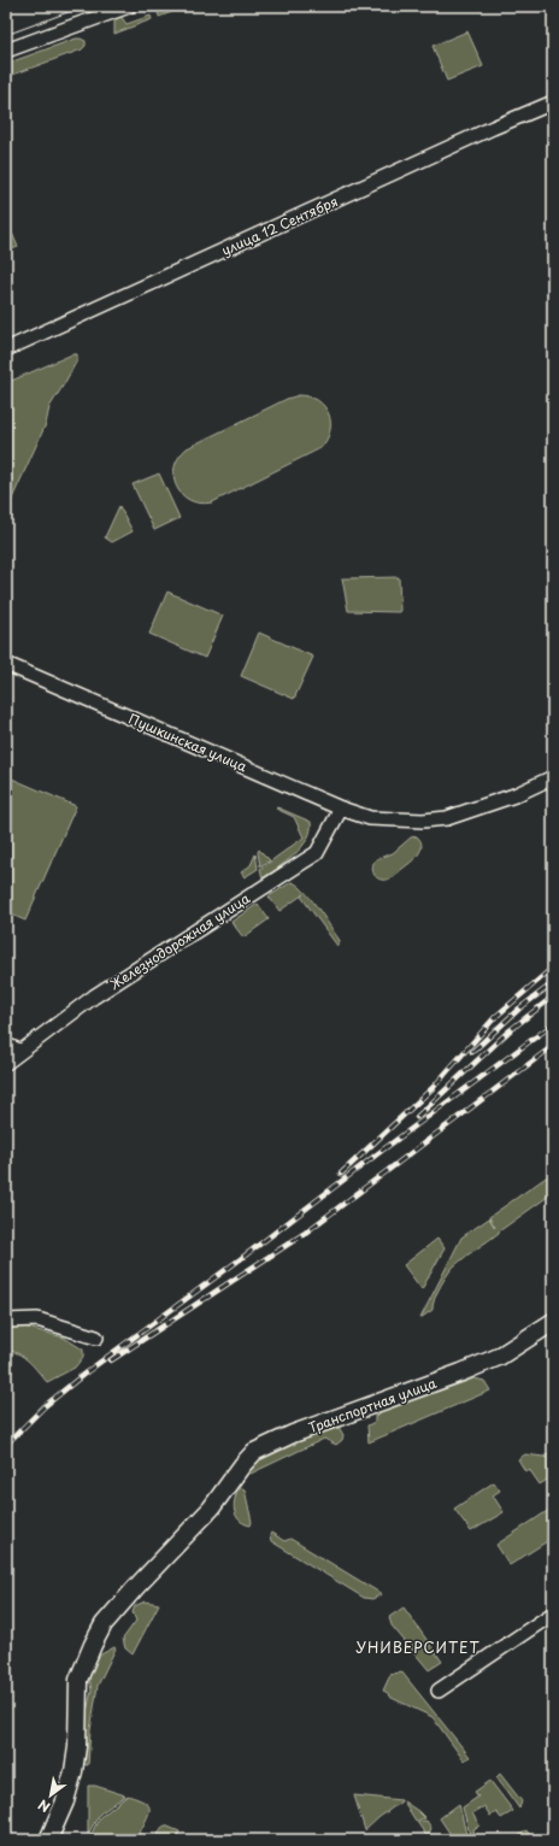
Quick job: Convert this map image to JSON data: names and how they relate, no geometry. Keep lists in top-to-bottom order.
{
  "streets": {
    "street": [
      "улица 12 Сентября",
      "Пушкинская улица",
      "Железнодорожная улица",
      "Транспортная улица"
    ]
  },
  "crossings": [
    ["Пушкинская улица", "Железнодорожная улица"]
  ],
  "districts": ["УНИВЕРСИТЕТ"],
  "north": "bottom left"
}
